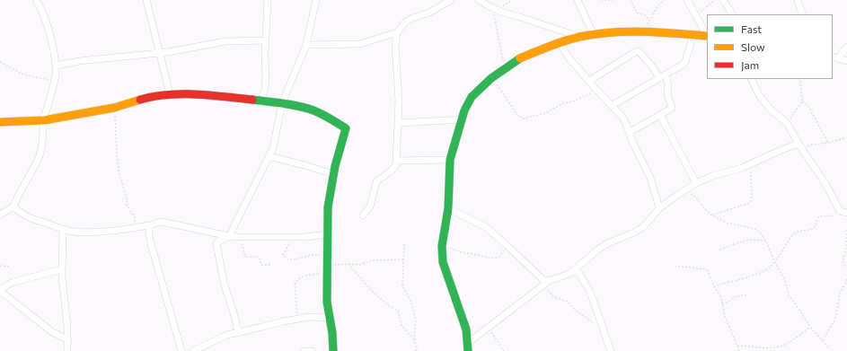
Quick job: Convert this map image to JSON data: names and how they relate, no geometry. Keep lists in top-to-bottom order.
{
  "legend": ["Fast", "Slow", "Jam"]
}
